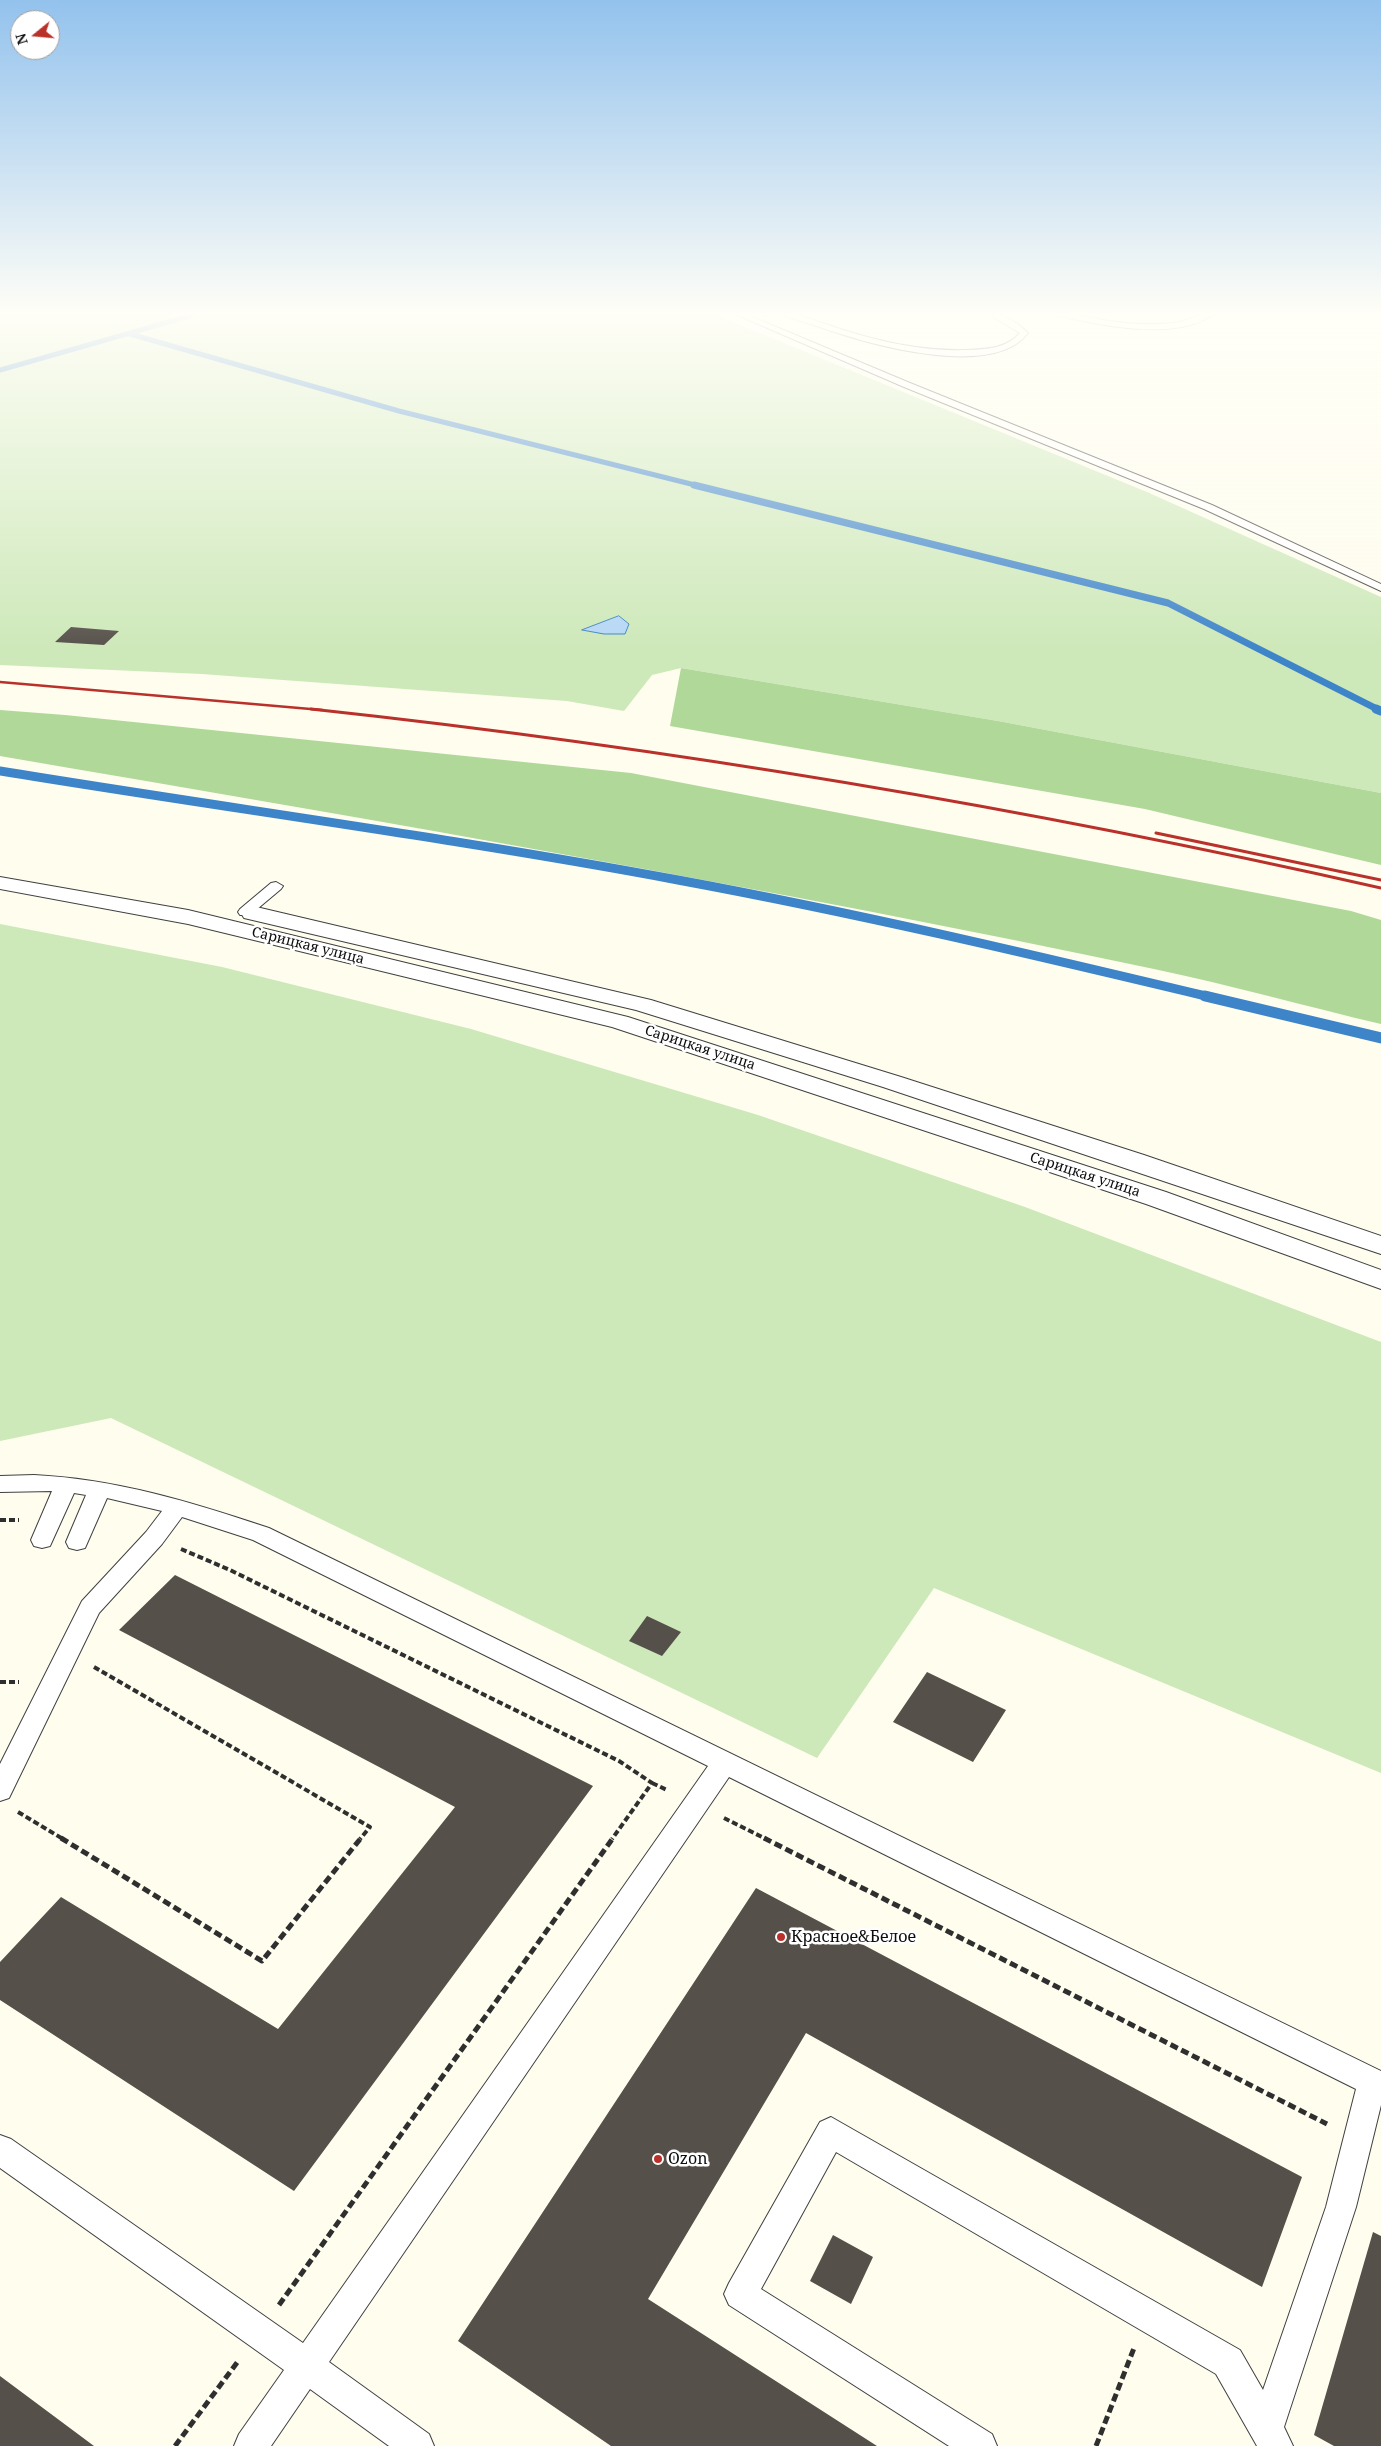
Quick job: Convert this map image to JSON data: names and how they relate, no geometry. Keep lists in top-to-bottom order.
{
  "streets": {
    "street": ["Сарицкая улица"]
  },
  "places": ["Красное&Белое", "Ozon"],
  "north": "left"
}
